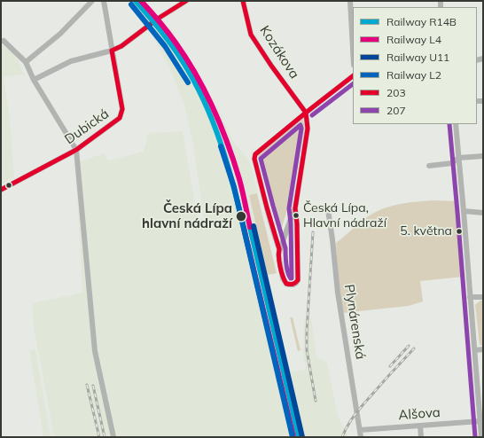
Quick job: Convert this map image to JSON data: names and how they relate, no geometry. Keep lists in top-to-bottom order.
{
  "streets": {
    "street": [
      "Kozákova",
      "Dubická",
      "Plynárenská",
      "Alšova"
    ]
  },
  "crossings": [
    ["Plynárenská", "Alšova"]
  ],
  "places": ["Česká Lípa, Hlavní nádraží", "Česká Lípa hlavní nádraží", "5. května"],
  "lines": [
    "rail line R14B",
    "rail line L4",
    "transit line 203",
    "rail line L2",
    "transit line 207",
    "rail line U11"
  ],
  "legend": [
    "Railway R14B",
    "Railway L4",
    "Railway U11",
    "Railway L2",
    "203",
    "207"
  ]
}
